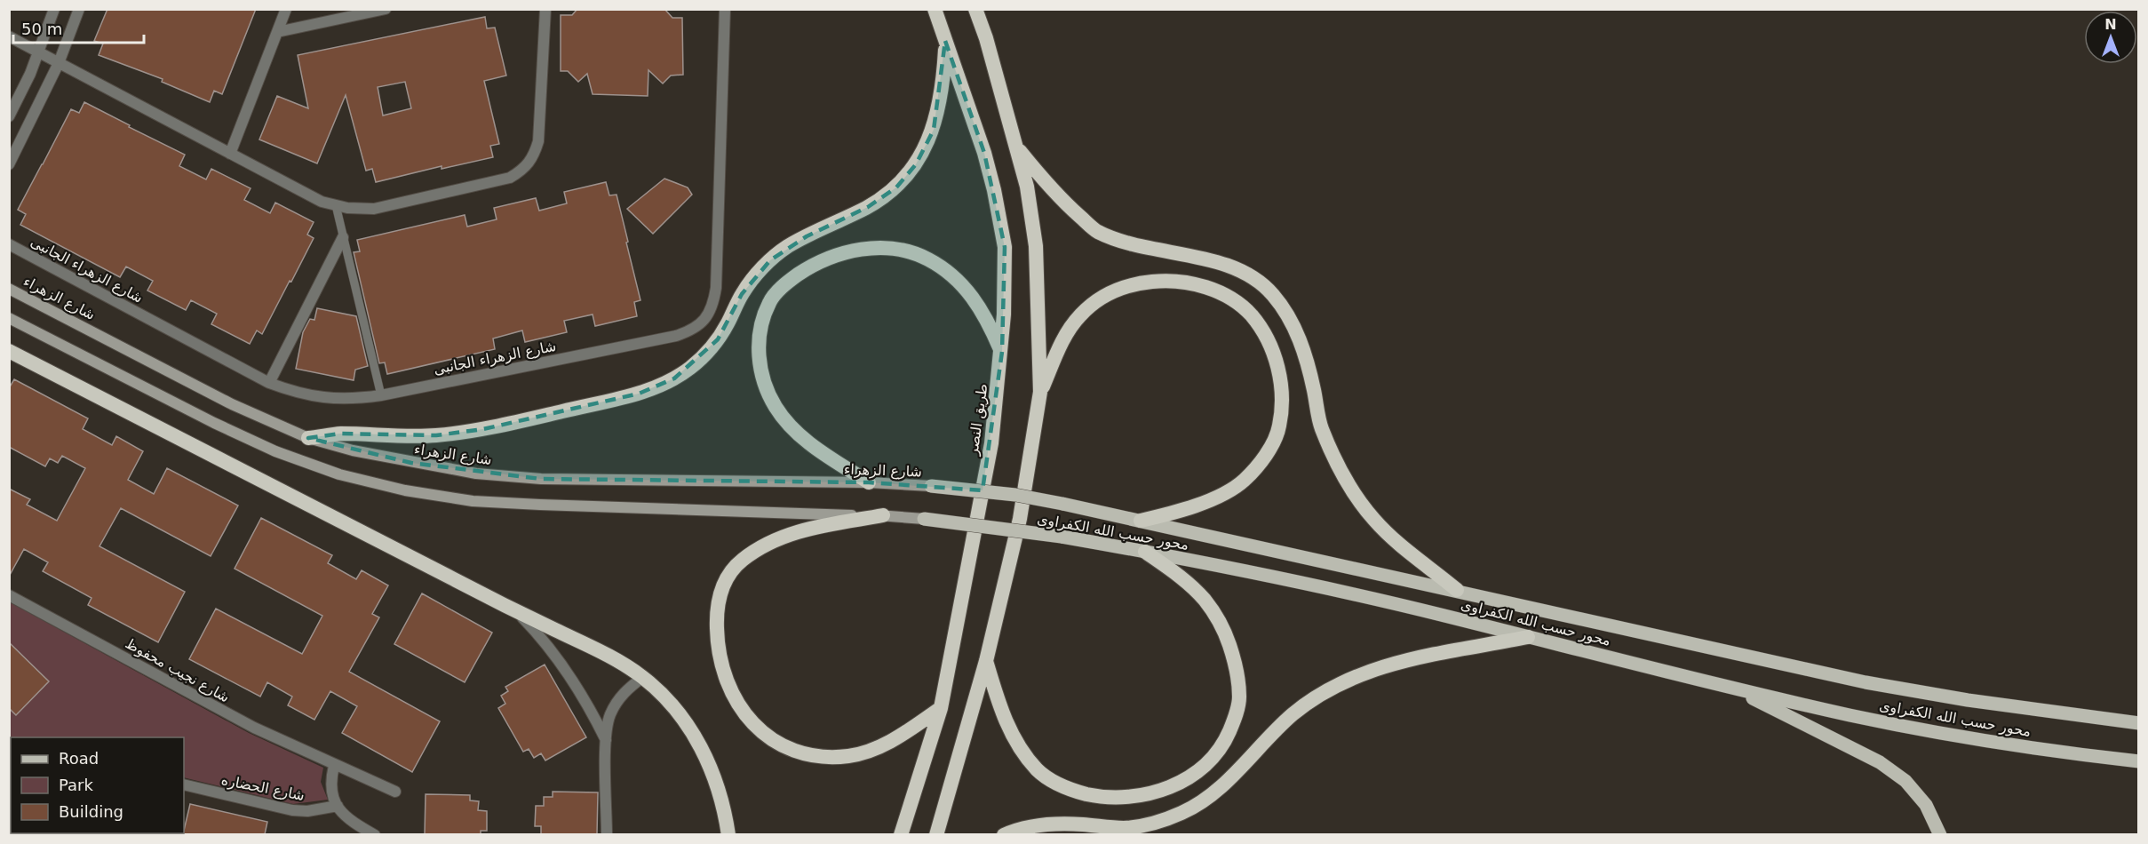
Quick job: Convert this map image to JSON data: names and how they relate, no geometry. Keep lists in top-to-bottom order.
{
  "streets": {
    "highway": ["طريق النصر"],
    "main road": ["شارع الزهراء", "محور حسب الله الكفراوى"],
    "street": ["شارع الزهراء الجانبى", "شارع نجيب محفوظ", "شارع الحضاره"]
  },
  "crossings": [
    ["شارع الزهراء", "محور حسب الله الكفراوى"]
  ],
  "legend": ["Road", "Park", "Building"],
  "scale_bar": "50 m",
  "north": "top"
}
